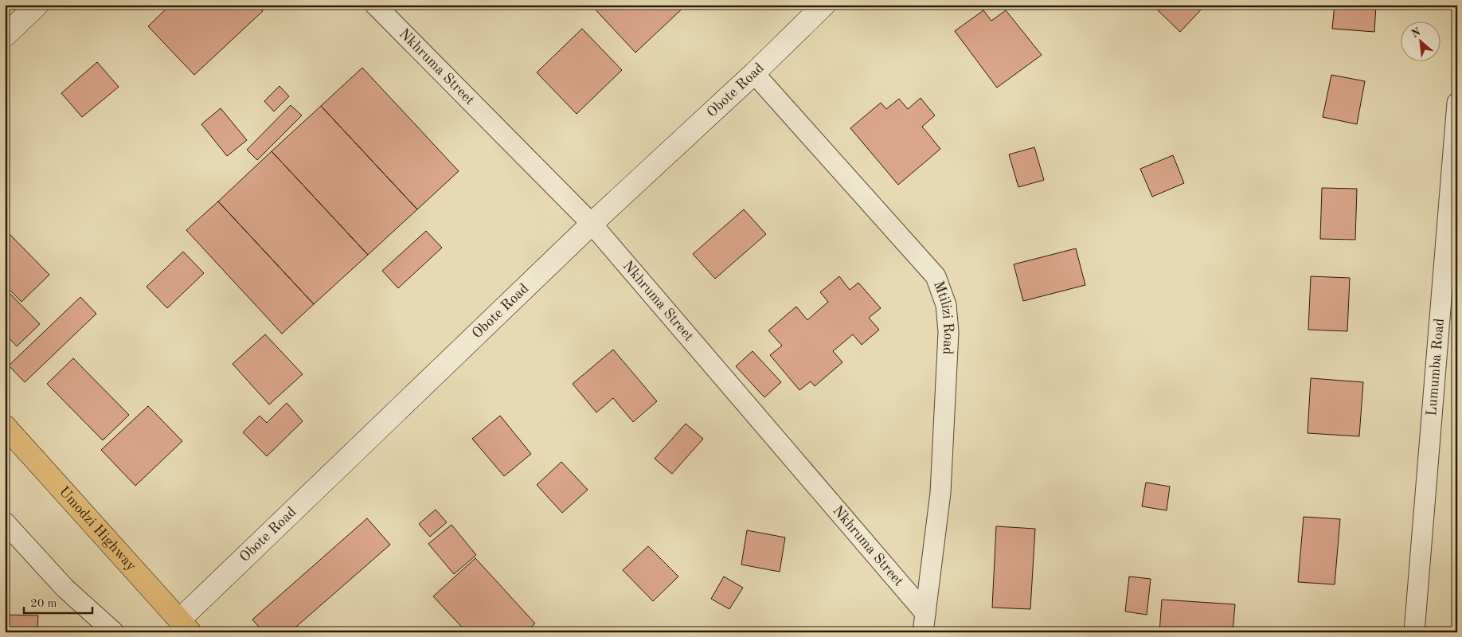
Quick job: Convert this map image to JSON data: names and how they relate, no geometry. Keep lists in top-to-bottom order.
{
  "streets": {
    "highway": ["Umodzi Highway"],
    "street": [
      "Nkhruma Street",
      "Obote Road",
      "Mtilizi Road",
      "Lumumba Road"
    ]
  },
  "crossings": [
    ["Nkhruma Street", "Obote Road"],
    ["Nkhruma Street", "Mtilizi Road"],
    ["Obote Road", "Mtilizi Road"],
    ["Obote Road", "Umodzi Highway"]
  ],
  "scale_bar": "20 m",
  "north": "top left"
}
